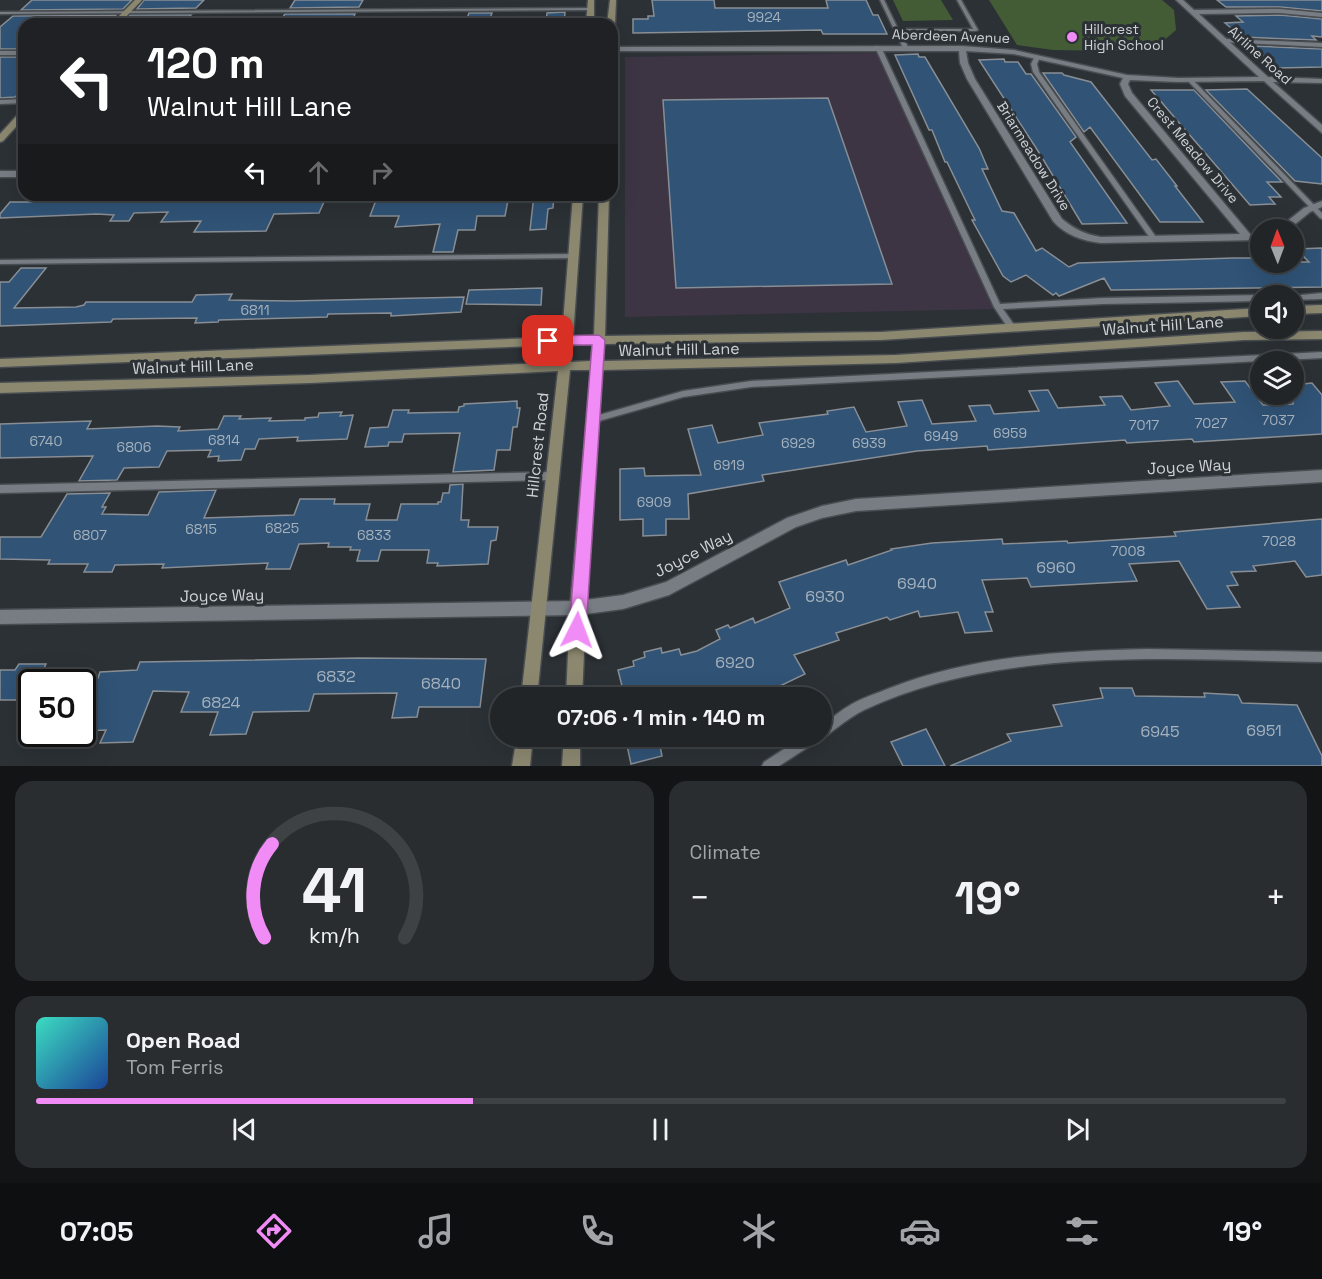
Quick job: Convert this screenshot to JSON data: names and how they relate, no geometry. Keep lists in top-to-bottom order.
{
  "streets": {
    "main road": ["Walnut Hill Lane", "Hillcrest Road"],
    "street": [
      "Aberdeen Avenue",
      "Airline Road",
      "Crest Meadow Drive",
      "Briarmeadow Drive",
      "Joyce Way"
    ]
  },
  "crossings": [
    ["Aberdeen Avenue", "Airline Road"],
    ["Aberdeen Avenue", "Crest Meadow Drive"],
    ["Aberdeen Avenue", "Briarmeadow Drive"],
    ["Crest Meadow Drive", "Briarmeadow Drive"],
    ["Walnut Hill Lane", "Hillcrest Road"],
    ["Hillcrest Road", "Joyce Way"]
  ],
  "places": ["Hillcrest High School"],
  "house_numbers": [
    "9924",
    "6811",
    "7037",
    "7027",
    "7017",
    "6959",
    "6949",
    "6814",
    "6740",
    "6929",
    "6939",
    "6806",
    "6919",
    "6909",
    "6825",
    "6815",
    "6807",
    "6833",
    "7028",
    "7008",
    "6960",
    "6940",
    "6930",
    "6920",
    "6832",
    "6840",
    "6824",
    "6951",
    "6945"
  ],
  "north": "top",
  "page": {
    "turn": ["120 m", "Walnut Hill Lane"],
    "limit": "50",
    "trip": "07:06 · 1 min · 140 m",
    "tile": "Climate",
    "heat": ["−", "19°", "+"],
    "song": ["Open Road", "Tom Ferris"],
    "tabs": ["07:05", "19°"],
    "gauge": ["41", "km/h"]
  }
}
